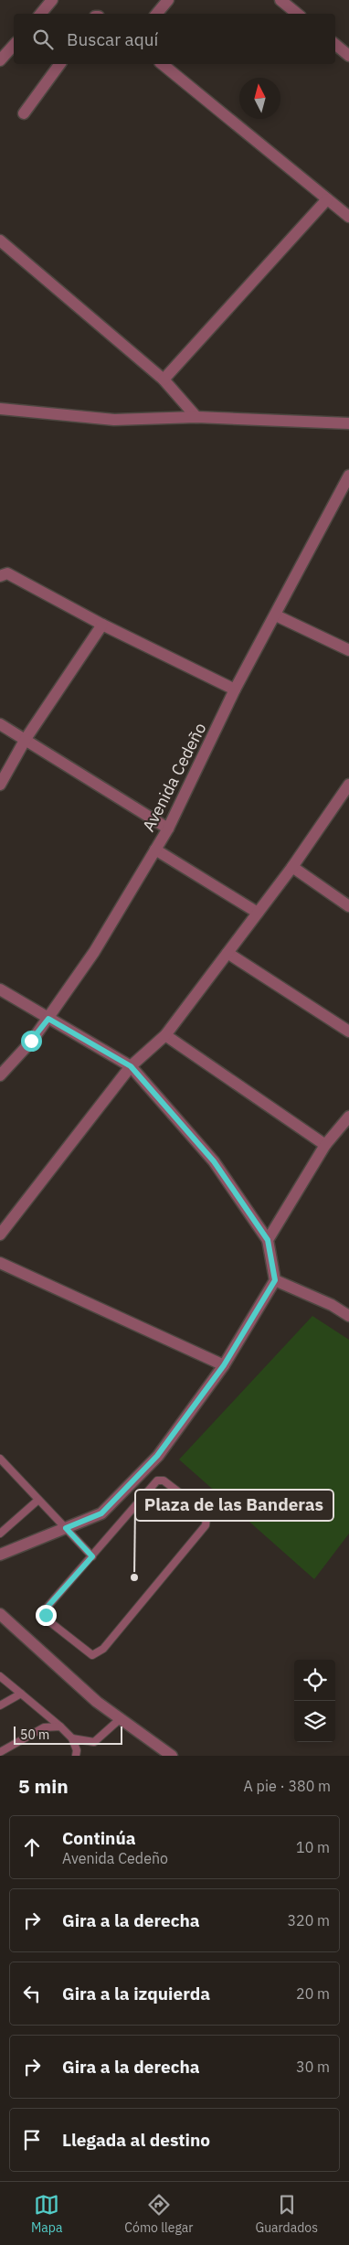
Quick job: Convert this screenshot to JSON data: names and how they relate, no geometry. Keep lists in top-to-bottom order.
{
  "streets": {
    "street": ["Avenida Cedeño"]
  },
  "places": ["Plaza de las Banderas"],
  "scale_bar": "50 m",
  "north": "top",
  "page": {
    "search": "Buscar aquí",
    "scale": "50 m",
    "heading": ["5 min", "A pie · 380 m"],
    "list": [
      ["Continúa", "Avenida Cedeño", "10 m"],
      ["Gira a la derecha", "320 m"],
      ["Gira a la izquierda", "20 m"],
      ["Gira a la derecha", "30 m"],
      "Llegada al destino"
    ],
    "nav": ["Mapa", "Cómo llegar", "Guardados"]
  }
}
